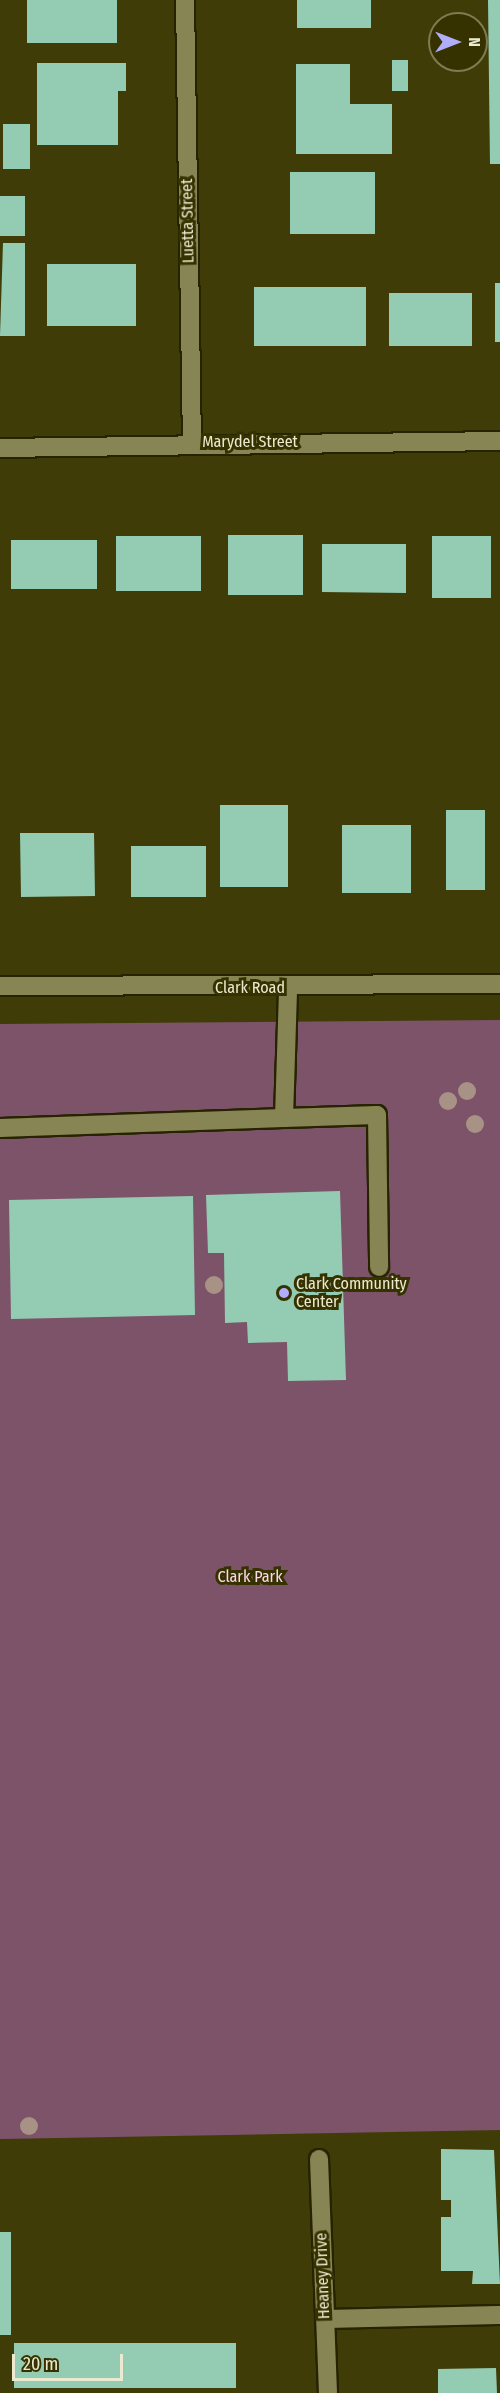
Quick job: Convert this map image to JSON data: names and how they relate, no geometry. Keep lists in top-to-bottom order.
{
  "streets": {
    "street": [
      "Luetta Street",
      "Marydel Street",
      "Clark Road",
      "Heaney Drive"
    ]
  },
  "crossings": [
    ["Luetta Street", "Marydel Street"]
  ],
  "parks": ["Clark Park"],
  "places": ["Clark Community Center"],
  "scale_bar": "20 m",
  "north": "right"
}
